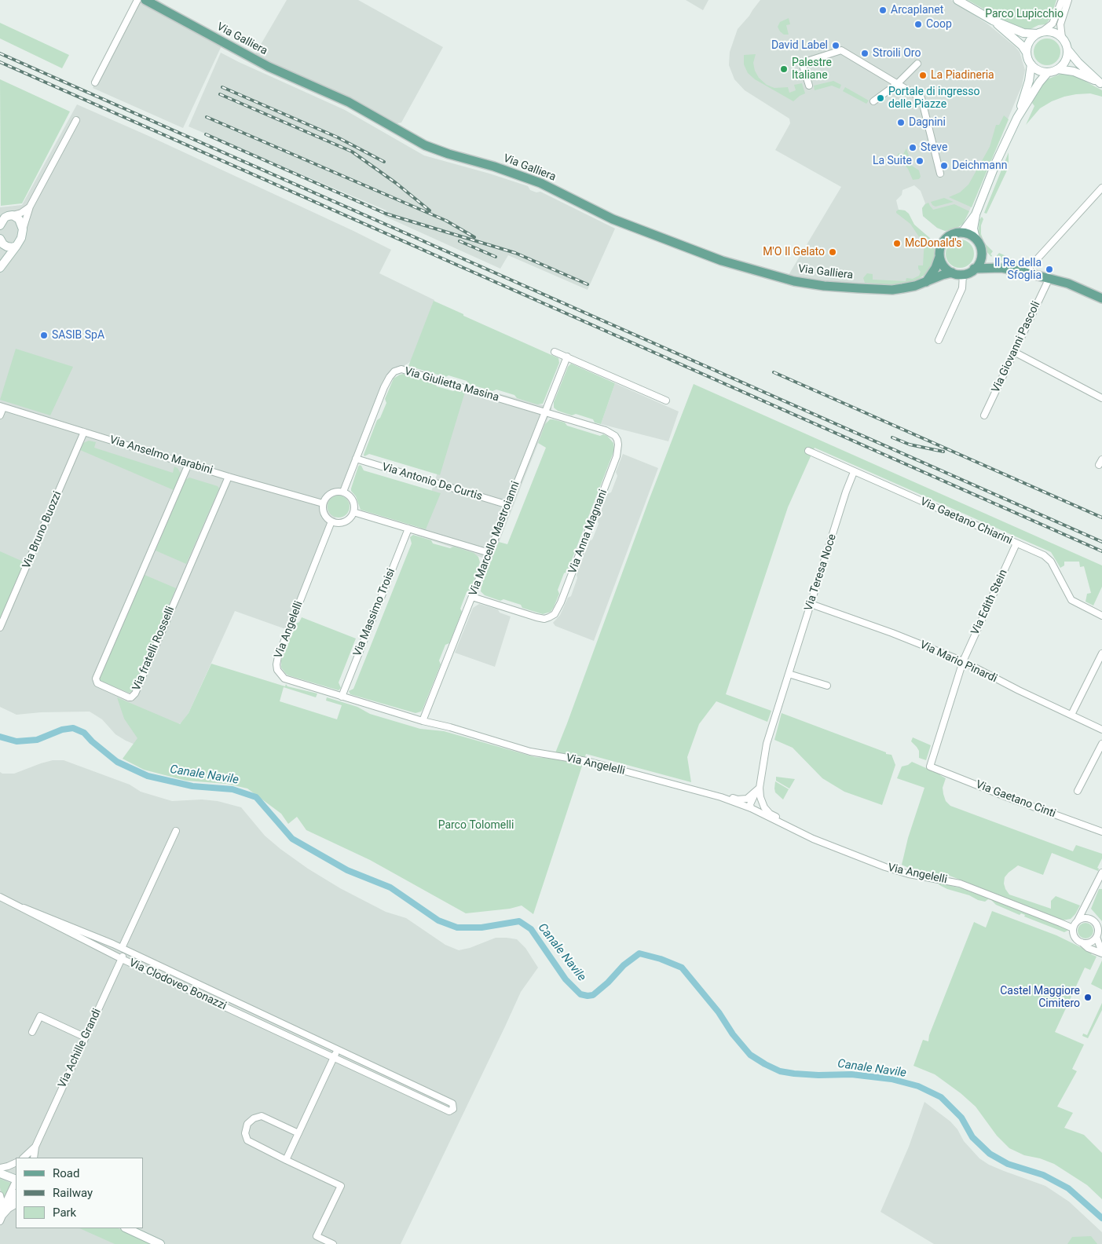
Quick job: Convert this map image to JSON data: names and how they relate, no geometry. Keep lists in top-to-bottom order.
{
  "streets": {
    "main road": ["Via Galliera"],
    "street": [
      "Via Giovanni Pascoli",
      "Via Giulietta Masina",
      "Via Anselmo Marabini",
      "Via Antonio De Curtis",
      "Via Gaetano Chiarini",
      "Via Bruno Buozzi",
      "Via Anna Magnani",
      "Via Marcello Mastroianni",
      "Via Teresa Noce",
      "Via Edith Stein",
      "Via Massimo Troisi",
      "Via Angelelli",
      "Via fratelli Rosselli",
      "Via Mario Pinardi",
      "Via Gaetano Cinti",
      "Via Clodoveo Bonazzi",
      "Via Achille Grandi"
    ]
  },
  "crossings": [
    ["Via Giulietta Masina", "Via Anselmo Marabini"],
    ["Via Giulietta Masina", "Via Antonio De Curtis"],
    ["Via Giulietta Masina", "Via Anna Magnani"],
    ["Via Giulietta Masina", "Via Marcello Mastroianni"],
    ["Via Giulietta Masina", "Via Angelelli"],
    ["Via Anselmo Marabini", "Via Bruno Buozzi"],
    ["Via Anselmo Marabini", "Via Angelelli"],
    ["Via Anselmo Marabini", "Via fratelli Rosselli"],
    ["Via Antonio De Curtis", "Via Marcello Mastroianni"],
    ["Via Gaetano Chiarini", "Via Teresa Noce"],
    ["Via Gaetano Chiarini", "Via Edith Stein"],
    ["Via Anna Magnani", "Via Marcello Mastroianni"],
    ["Via Marcello Mastroianni", "Via Angelelli"],
    ["Via Teresa Noce", "Via Angelelli"],
    ["Via Teresa Noce", "Via Mario Pinardi"],
    ["Via Edith Stein", "Via Mario Pinardi"],
    ["Via Edith Stein", "Via Gaetano Cinti"],
    ["Via Massimo Troisi", "Via Angelelli"],
    ["Via Mario Pinardi", "Via Gaetano Cinti"],
    ["Via Clodoveo Bonazzi", "Via Achille Grandi"]
  ],
  "water": ["Canale Navile"],
  "parks": ["Parco Lupicchio", "Parco Tolomelli"],
  "places": [
    "Arcaplanet",
    "Coop",
    "David Label",
    "Stroili Oro",
    "Palestre Italiane",
    "La Piadineria",
    "Portale di ingresso delle Piazze",
    "Dagnini",
    "Steve",
    "La Suite",
    "Deichmann",
    "McDonald's",
    "M'O Il Gelato",
    "Il Re della Sfoglia",
    "SASIB SpA",
    "Castel Maggiore Cimitero"
  ],
  "legend": ["Road", "Railway", "Park"]
}
